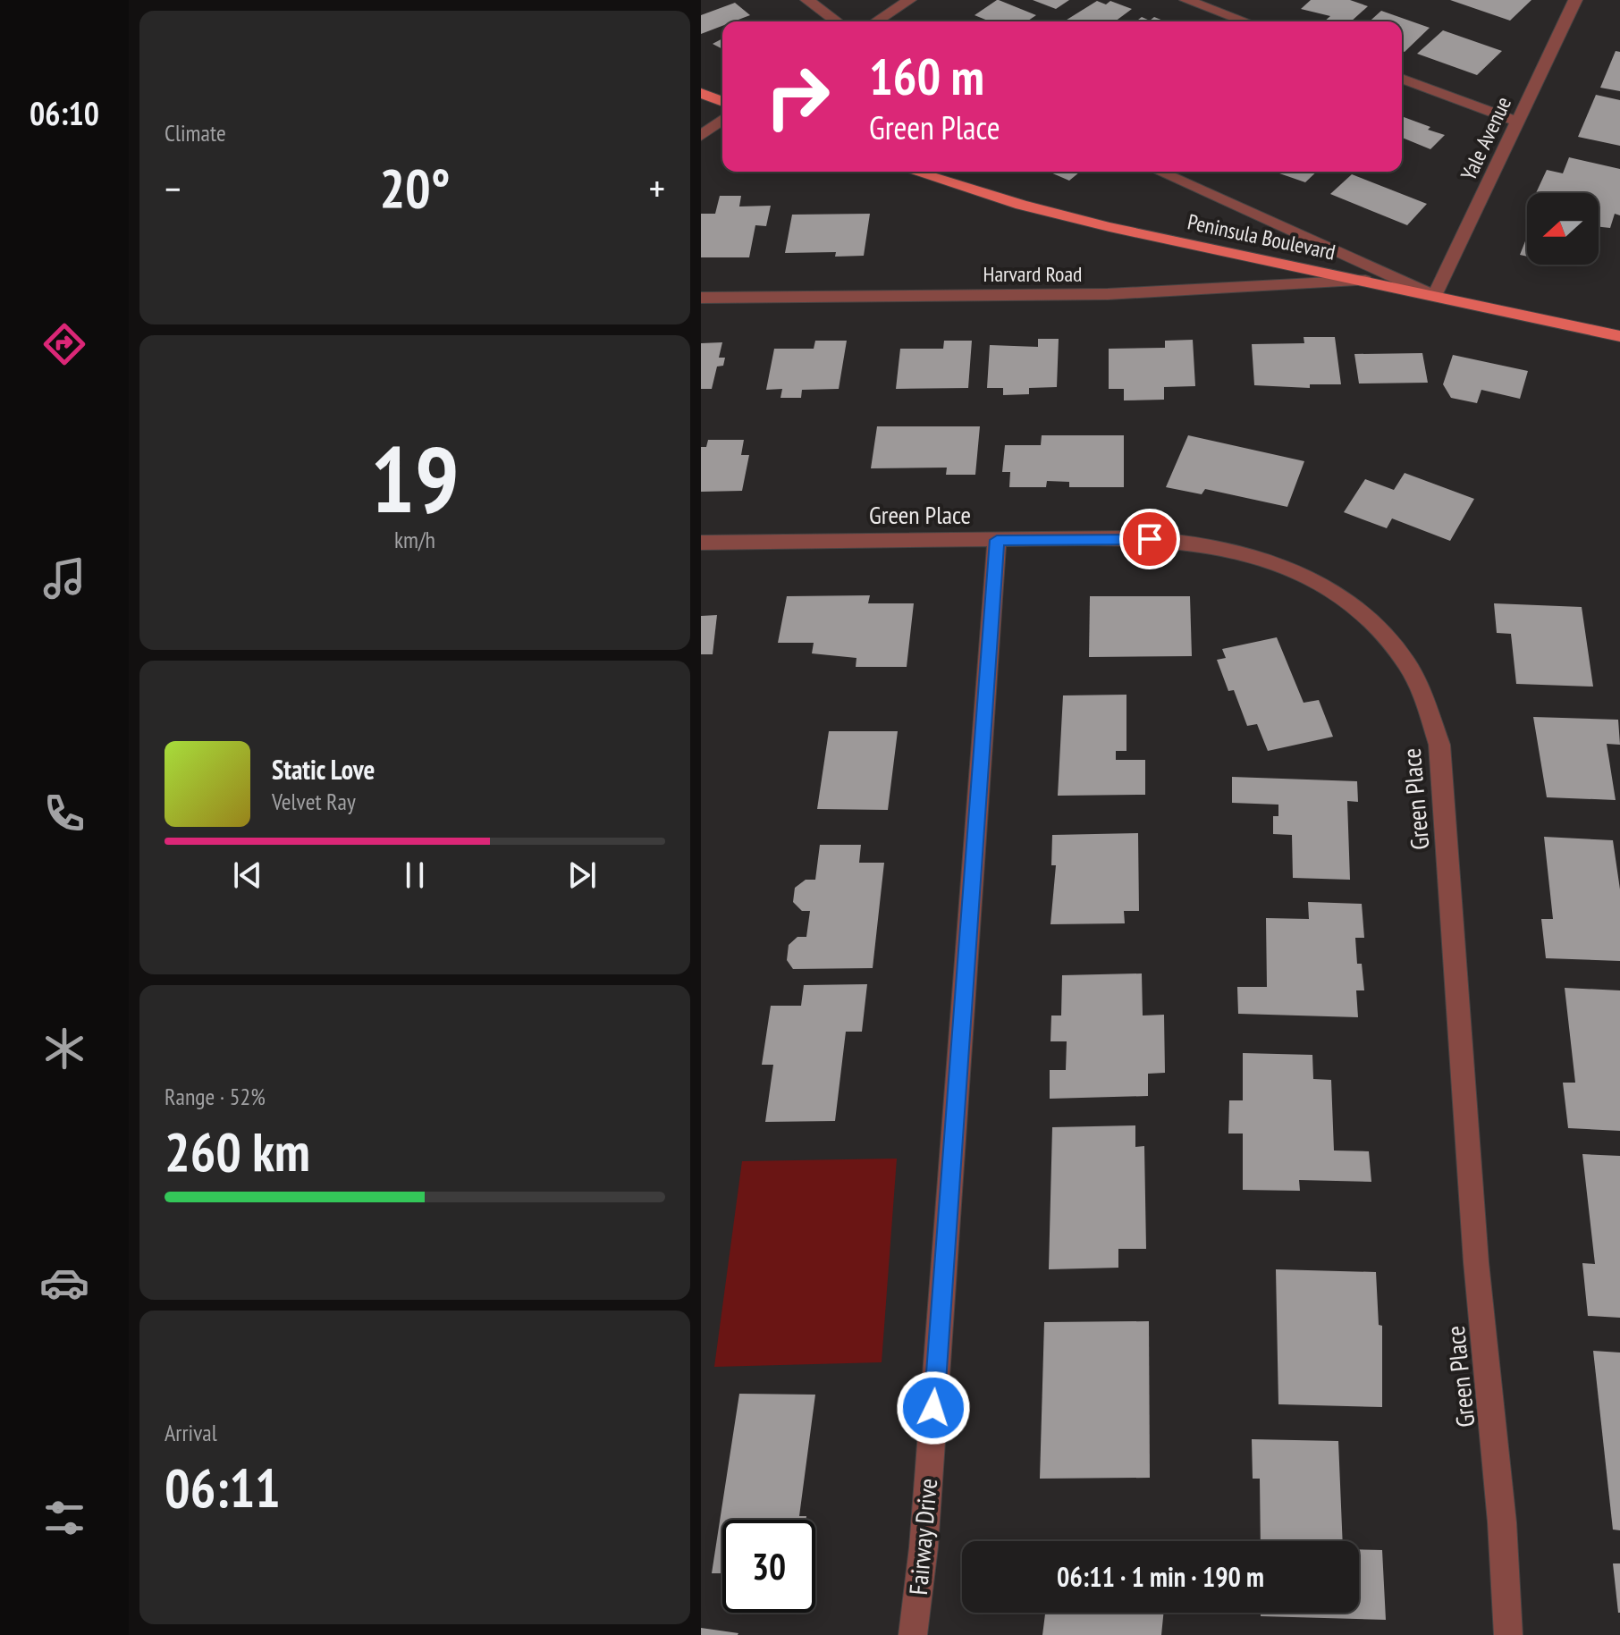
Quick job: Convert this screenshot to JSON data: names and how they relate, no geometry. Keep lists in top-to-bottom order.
{
  "streets": {
    "main road": ["Peninsula Boulevard"],
    "street": [
      "Yale Avenue",
      "Harvard Road",
      "Green Place",
      "Fairway Drive"
    ]
  },
  "crossings": [
    ["Yale Avenue", "Peninsula Boulevard"],
    ["Peninsula Boulevard", "Harvard Road"],
    ["Green Place", "Fairway Drive"]
  ],
  "north": "left",
  "page": {
    "tabs": "06:10",
    "tile": [
      "Climate",
      ["19", "km/h"],
      ["Range · 52%", "260 km"],
      ["Arrival", "06:11"]
    ],
    "turn": ["160 m", "Green Place"],
    "heat": ["−", "20°", "+"],
    "song": ["Static Love", "Velvet Ray"],
    "limit": "30",
    "trip": "06:11 · 1 min · 190 m"
  }
}
